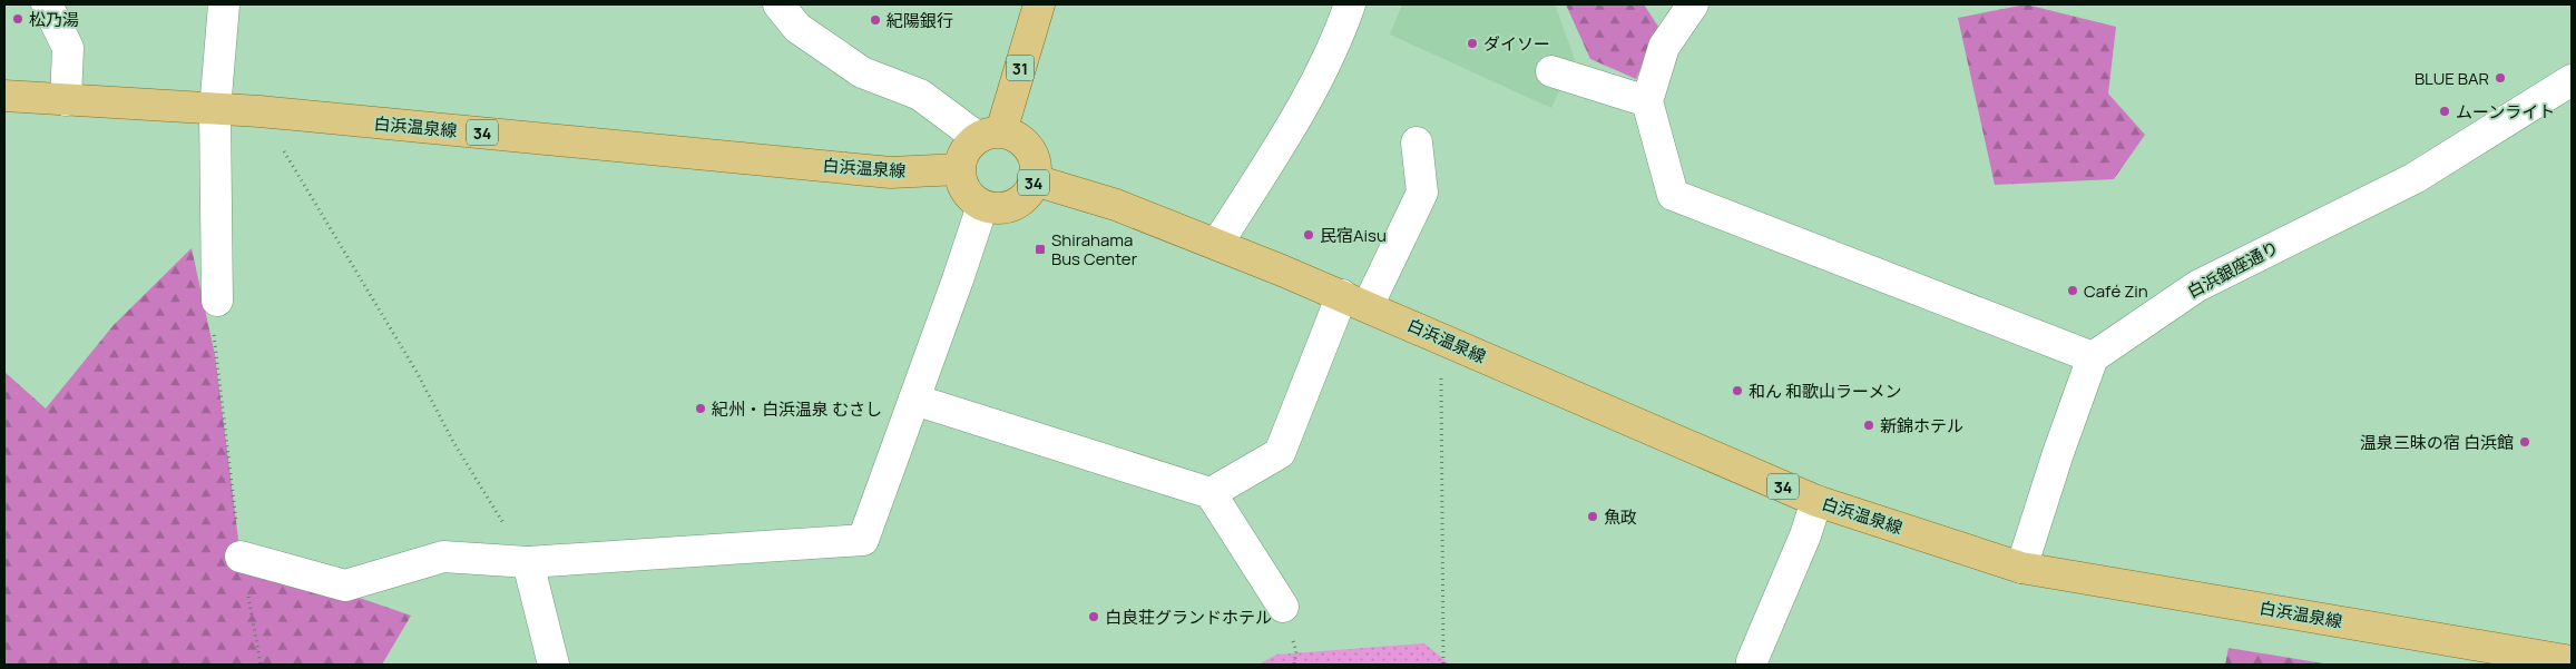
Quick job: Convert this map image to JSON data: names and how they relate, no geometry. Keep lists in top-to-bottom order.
{
  "streets": {
    "main road": ["31", "白浜温泉線", "34"],
    "street": ["白浜銀座通り"]
  },
  "crossings": [
    ["31", "白浜温泉線"],
    ["31", "34"],
    ["白浜温泉線", "34"]
  ],
  "places": {
    "other": [
      "松乃湯",
      "紀陽銀行",
      "ダイソー",
      "BLUE BAR",
      "ムーンライト",
      "民宿Aisu",
      "Café Zin",
      "和ん 和歌山ラーメン",
      "紀州・白浜温泉 むさし",
      "新錦ホテル",
      "温泉三昧の宿 白浜館",
      "魚政",
      "白良荘グランドホテル"
    ],
    "transit": ["Shirahama Bus Center"]
  }
}
